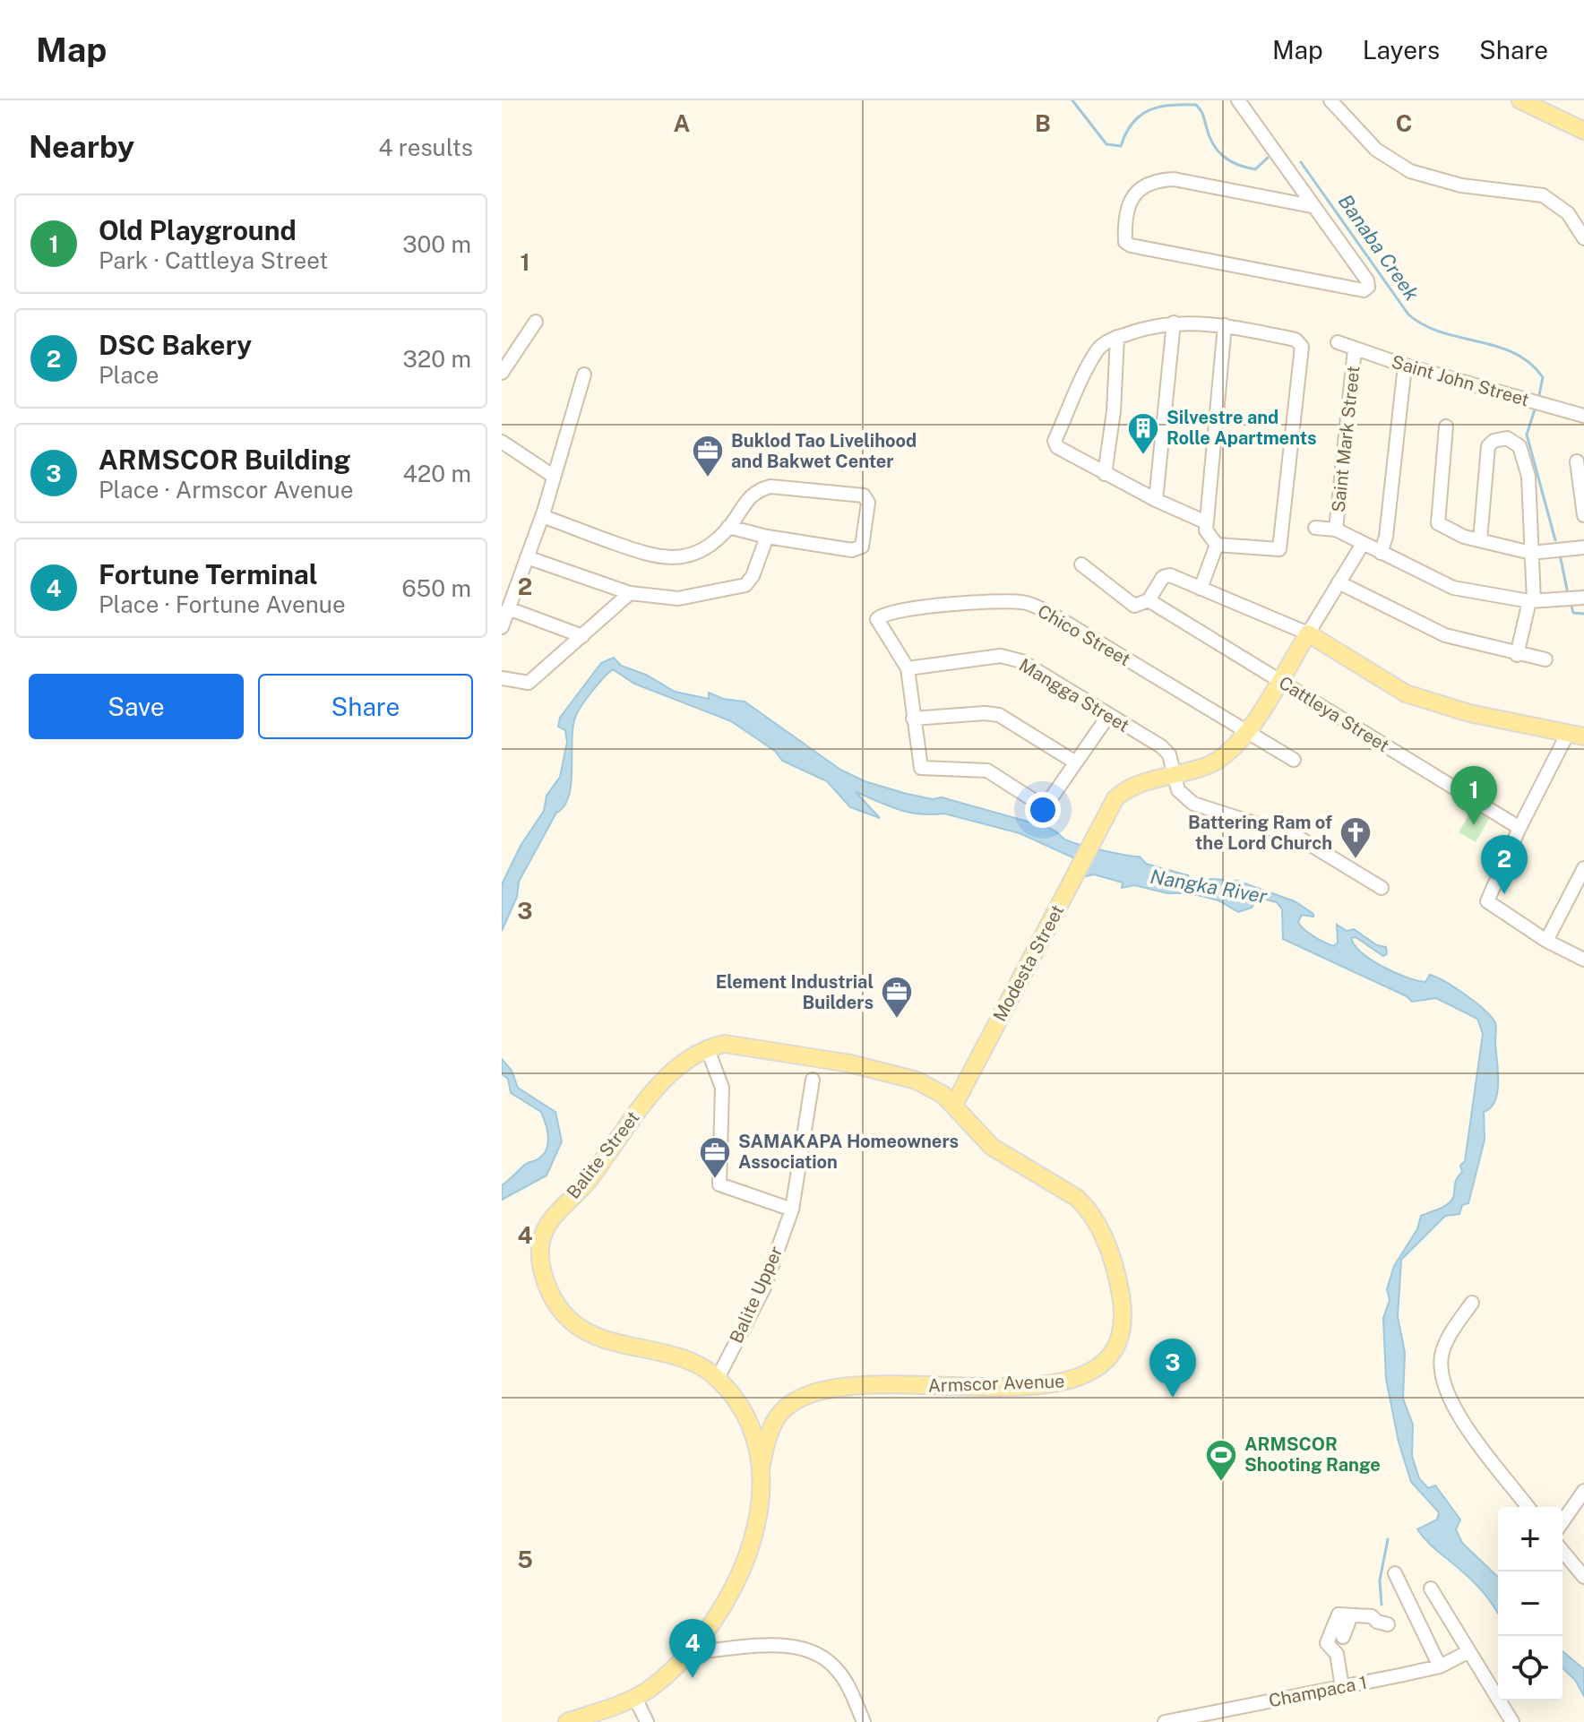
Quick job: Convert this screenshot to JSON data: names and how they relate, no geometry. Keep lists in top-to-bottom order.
{
  "streets": {
    "main road": ["Modesta Street", "Balite Street", "Armscor Avenue"],
    "street": [
      "Saint John Street",
      "Saint Mark Street",
      "Chico Street",
      "Mangga Street",
      "Cattleya Street",
      "Balite Upper",
      "Champaca 1"
    ]
  },
  "crossings": [
    ["Saint John Street", "Saint Mark Street"],
    ["Chico Street", "Mangga Street"],
    ["Chico Street", "Modesta Street"],
    ["Mangga Street", "Modesta Street"],
    ["Cattleya Street", "Modesta Street"],
    ["Modesta Street", "Armscor Avenue"],
    ["Balite Street", "Balite Upper"],
    ["Balite Street", "Armscor Avenue"]
  ],
  "water": ["Banaba Creek", "Nangka River"],
  "places": {
    "building": ["Silvestre and Rolle Apartments"],
    "office": ["Buklod Tao Livelihood and Bakwet Center", "Element Industrial Builders", "SAMAKAPA Homeowners Association"],
    "church": ["Battering Ram of the Lord Church"],
    "sports": ["ARMSCOR Shooting Range"]
  },
  "page": {
    "header": "Map",
    "nav": ["Map", "Layers", "Share"],
    "heading": ["Nearby", "4 results"],
    "list": [
      {
        "mark": "1",
        "name": "Old Playground",
        "note": "Park · Cattleya Street",
        "value": "300 m"
      },
      {
        "mark": "2",
        "name": "DSC Bakery",
        "note": "Place",
        "value": "320 m"
      },
      {
        "mark": "3",
        "name": "ARMSCOR Building",
        "note": "Place · Armscor Avenue",
        "value": "420 m"
      },
      {
        "mark": "4",
        "name": "Fortune Terminal",
        "note": "Place · Fortune Avenue",
        "value": "650 m"
      }
    ],
    "buttons": ["Save", "Share"],
    "pins": [
      "1",
      "2",
      "3",
      "4"
    ],
    "map_buttons": ["+", "−"]
  },
  "grid": {
    "columns": ["A", "B", "C"],
    "rows": [
      "1",
      "2",
      "3",
      "4",
      "5"
    ]
  }
}
